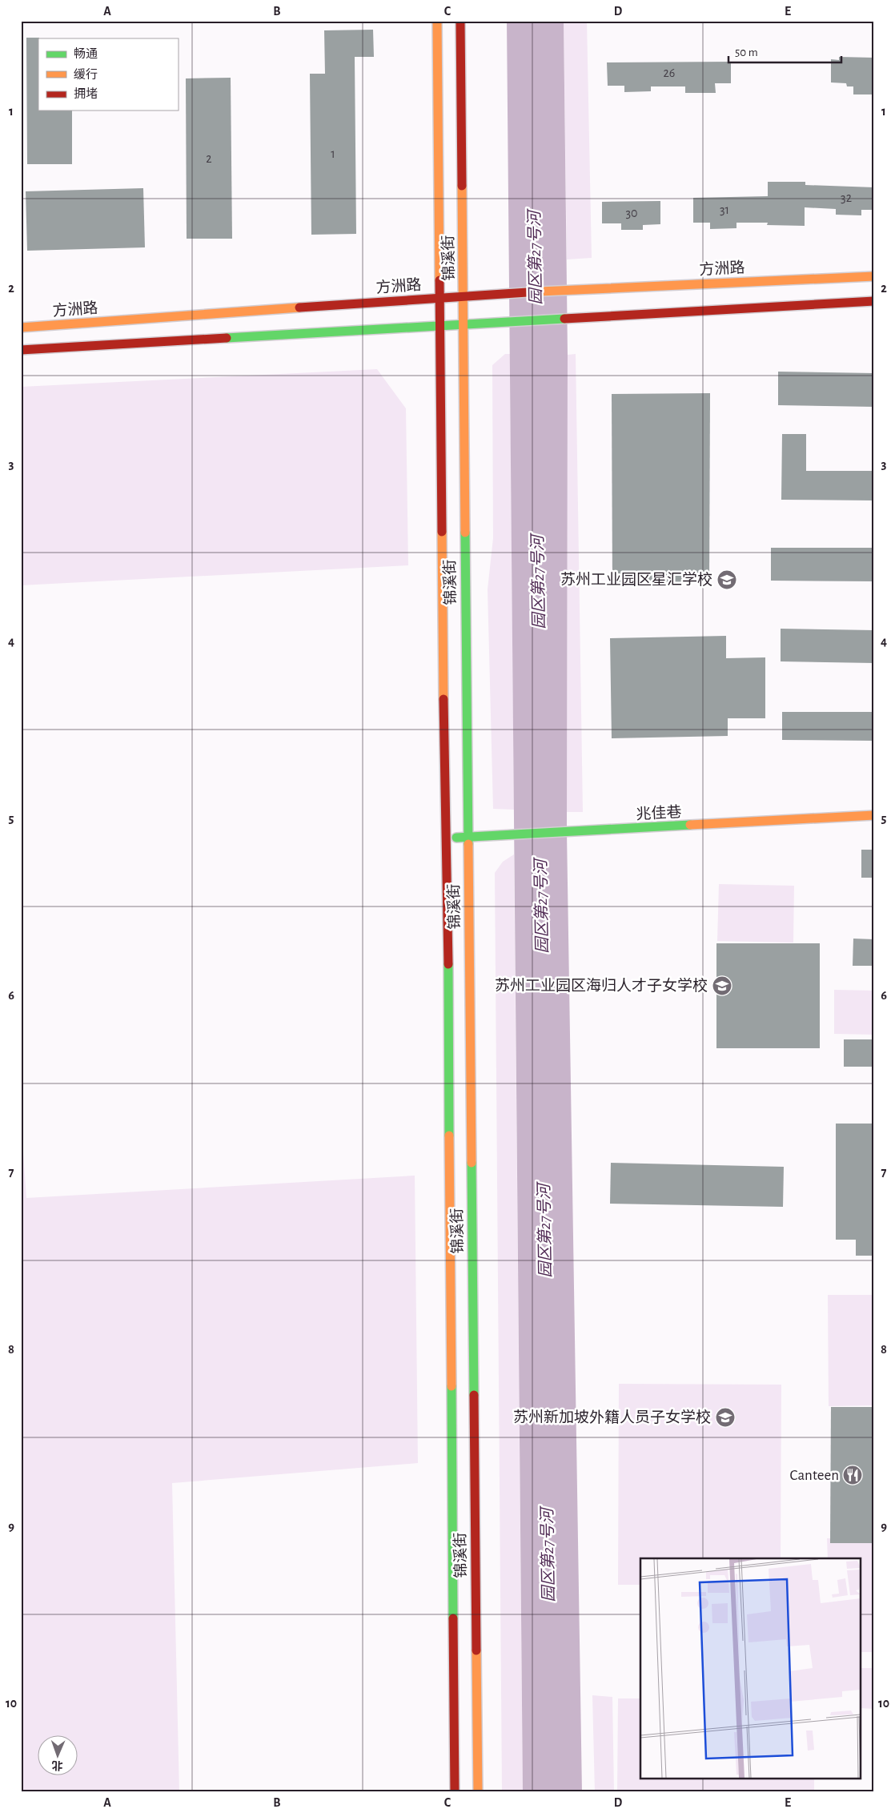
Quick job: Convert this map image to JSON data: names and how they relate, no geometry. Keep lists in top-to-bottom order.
{
  "streets": {
    "main road": ["锦溪街", "方洲路", "兆佳巷"]
  },
  "crossings": [
    ["锦溪街", "方洲路"],
    ["锦溪街", "兆佳巷"]
  ],
  "water": ["园区第27号河"],
  "places": {
    "school or university": ["苏州工业园区星汇学校", "苏州工业园区海归人才子女学校", "苏州新加坡外籍人员子女学校"],
    "restaurant": ["Canteen"]
  },
  "house_numbers": [
    "26",
    "1",
    "2",
    "32",
    "31",
    "30"
  ],
  "legend": ["畅通", "缓行", "拥堵"],
  "scale_bar": "50 m",
  "north": "bottom",
  "grid": {
    "columns": [
      "A",
      "B",
      "C",
      "D",
      "E"
    ],
    "rows": [
      "1",
      "2",
      "3",
      "4",
      "5",
      "6",
      "7",
      "8",
      "9",
      "10"
    ]
  }
}
